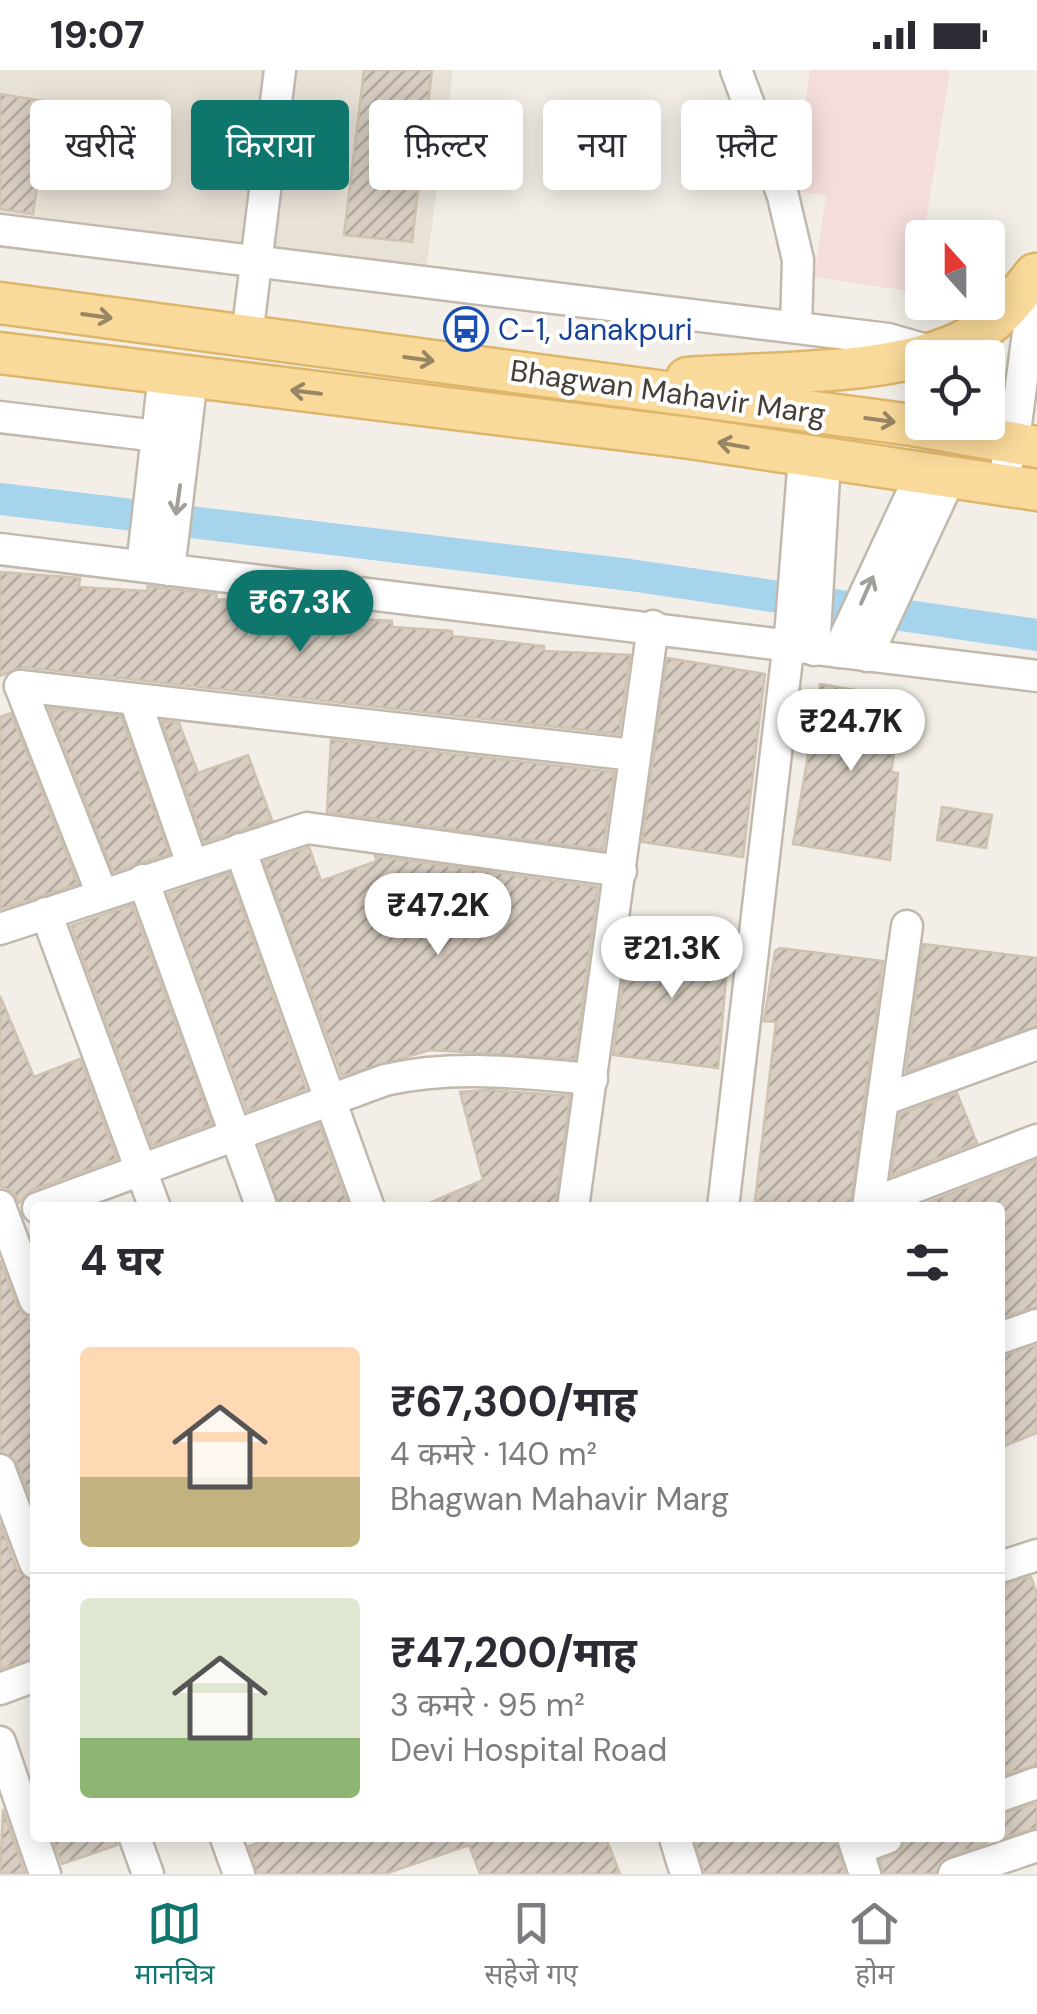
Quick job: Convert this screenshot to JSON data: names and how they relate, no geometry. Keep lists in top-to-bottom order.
{
  "streets": {
    "main road": ["Bhagwan Mahavir Marg"]
  },
  "places": {
    "bus stop": ["C-1, Janakpuri"]
  },
  "north": "top",
  "page": {
    "status": "19:07",
    "chip": [
      "खरीदें",
      "किराया",
      "फ़िल्टर",
      "नया",
      "फ़्लैट"
    ],
    "price": [
      "₹67.3K",
      "₹24.7K",
      "₹47.2K",
      "₹21.3K"
    ],
    "heading": "4 घर",
    "list": [
      {
        "name": "₹67,300/माह",
        "note": "4 कमरे · 140 m² · Bhagwan Mahavir Marg"
      },
      {
        "name": "₹47,200/माह",
        "note": "3 कमरे · 95 m² · Devi Hospital Road"
      }
    ],
    "tabs": ["मानचित्र", "सहेजे गए", "होम"]
  }
}
